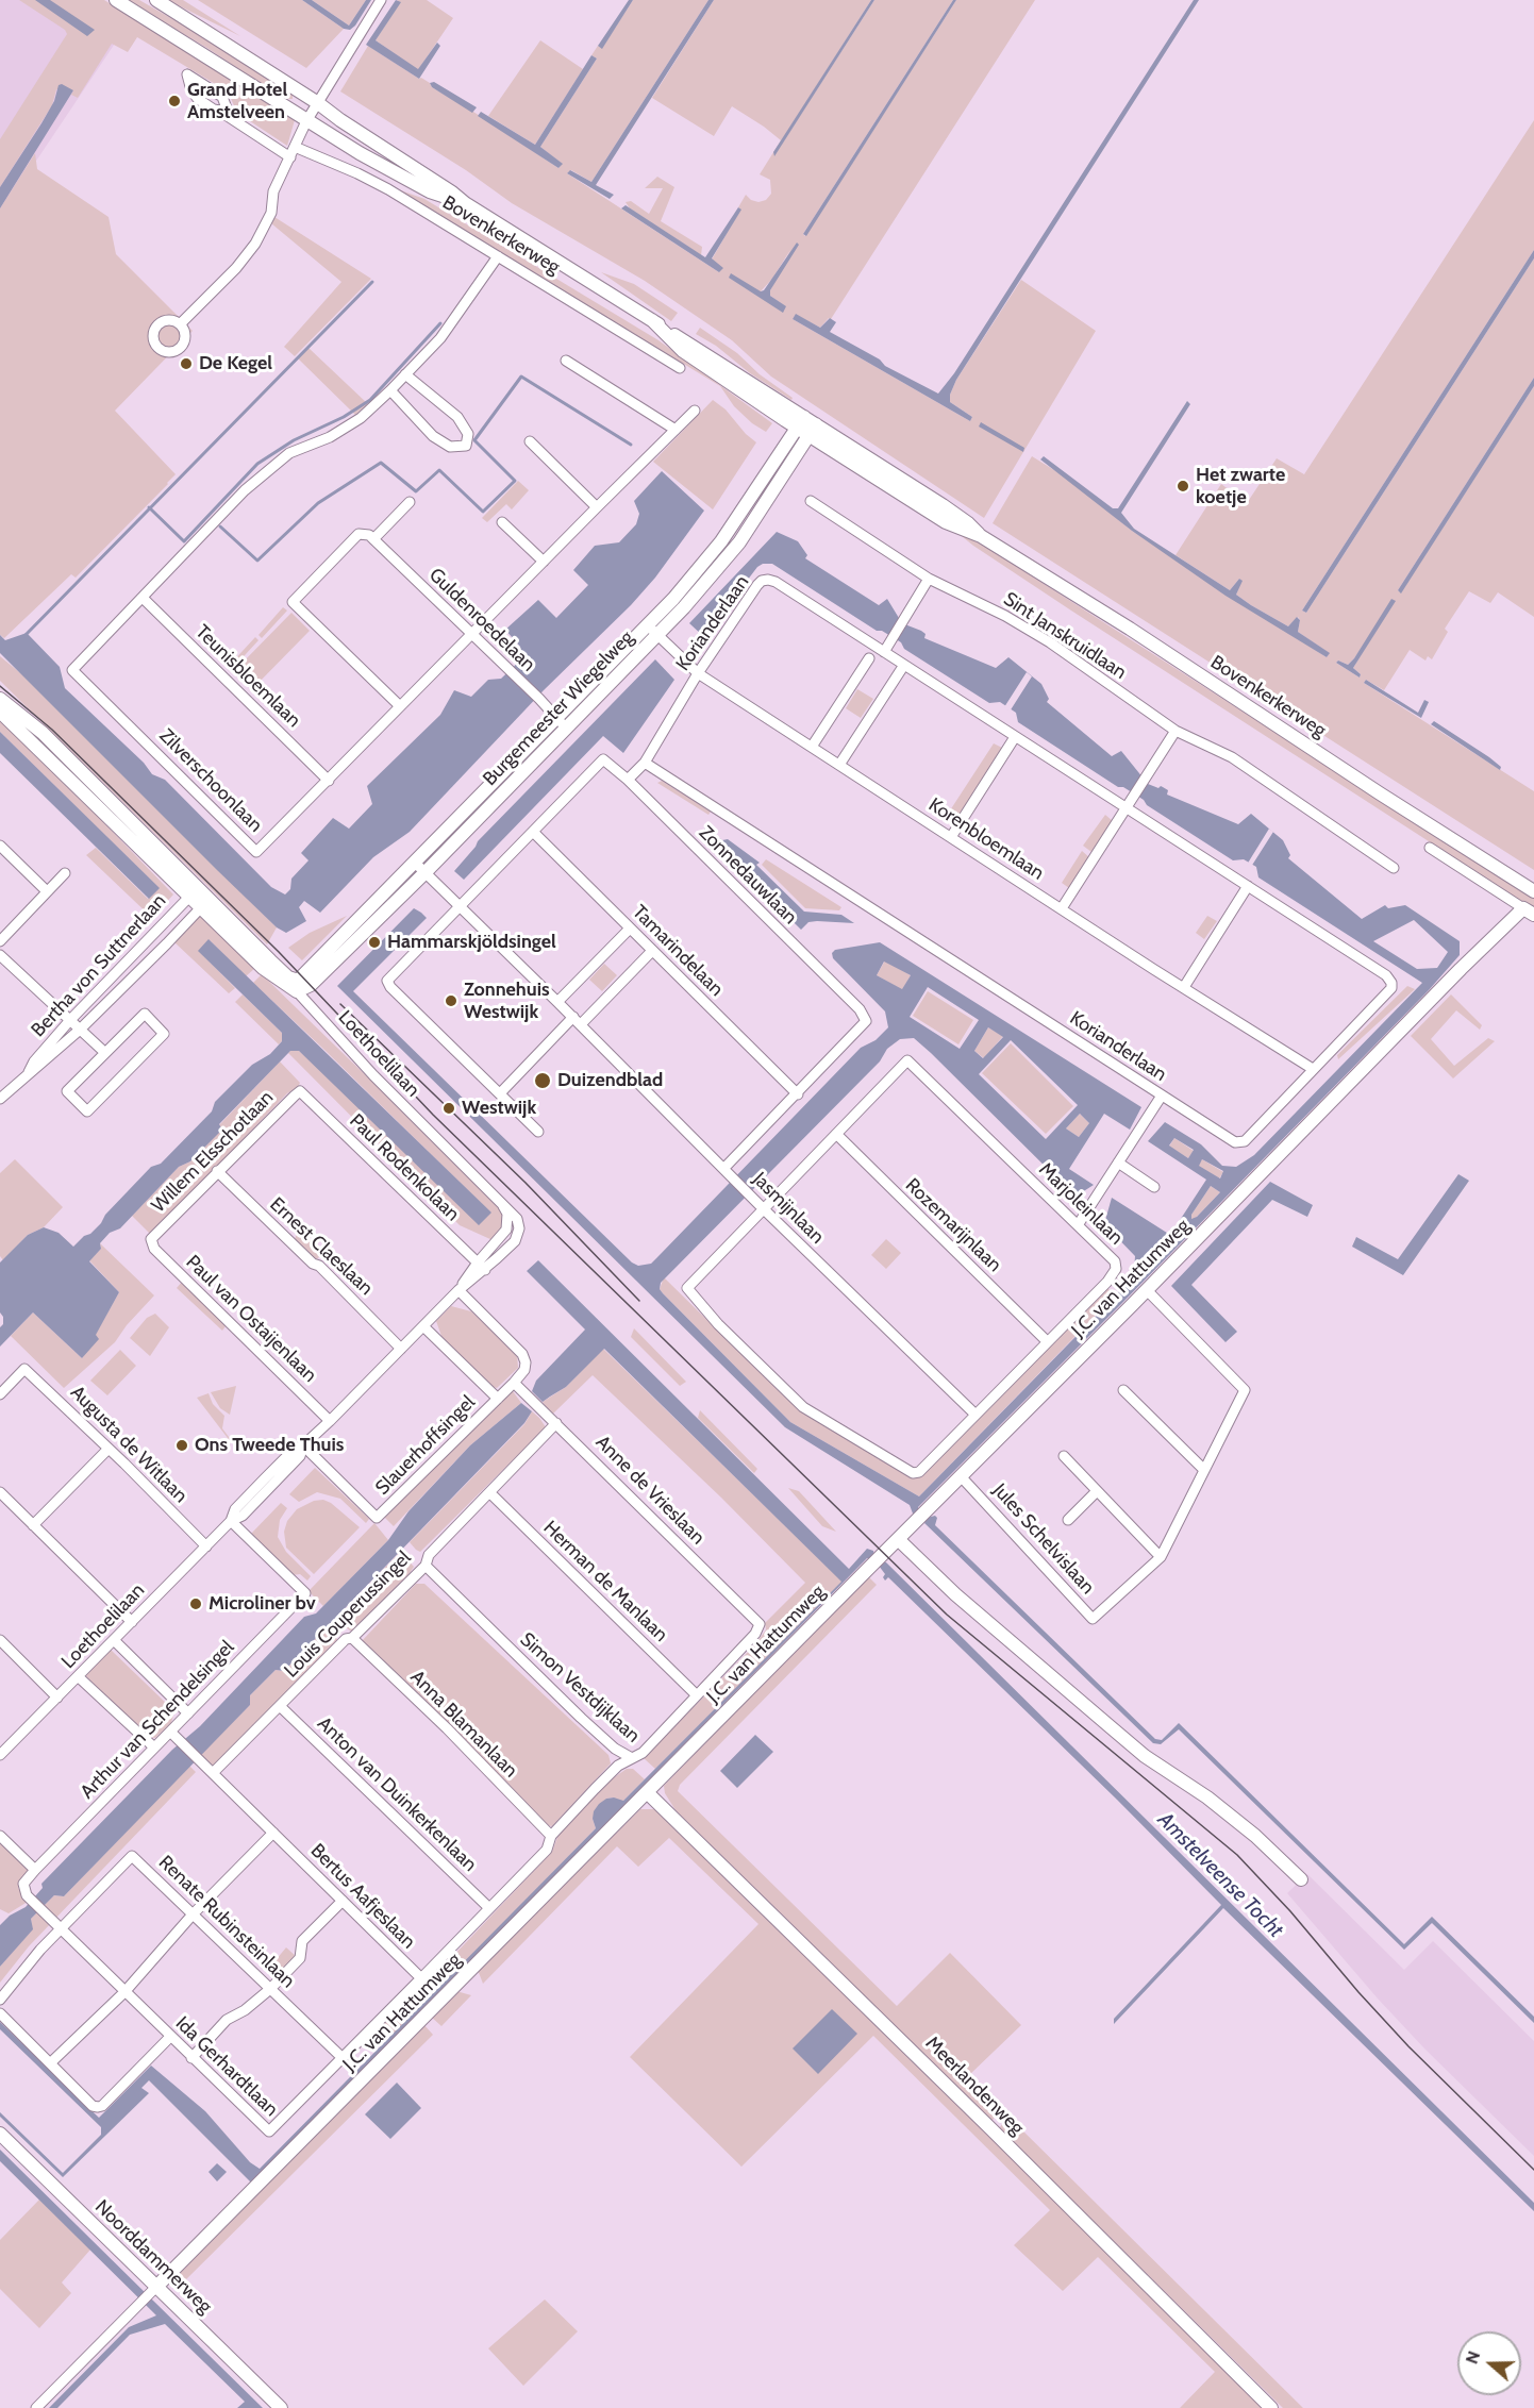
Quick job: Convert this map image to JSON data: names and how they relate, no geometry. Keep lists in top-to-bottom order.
{
  "streets": {
    "street": [
      "Bovenkerkerweg",
      "Guldenroedelaan",
      "Korianderlaan",
      "Sint Janskruidlaan",
      "Teunisbloemlaan",
      "Burgemeester Wiegelweg",
      "Zilverschoonlaan",
      "Korenbloemlaan",
      "Zonnedauwlaan",
      "Tamarindelaan",
      "Bertha von Suttnerlaan",
      "Loethoelilaan",
      "Willem Elsschotlaan",
      "Paul Rodenkolaan",
      "Marjoleinlaan",
      "Jasmijnlaan",
      "Rozemarijnlaan",
      "Ernest Claeslaan",
      "J.C. van Hattumweg",
      "Paul van Ostaijenlaan",
      "Augusta de Witlaan",
      "Slauerhoffsingel",
      "Anne de Vrieslaan",
      "Jules Schelvislaan",
      "Herman de Manlaan",
      "Louis Couperussingel",
      "Simon Vestdijklaan",
      "Arthur van Schendelsingel",
      "Anna Blamanlaan",
      "Anton van Duinkerkenlaan",
      "Bertus Aafjeslaan",
      "Renate Rubinsteinlaan",
      "Ida Gerhardtlaan",
      "Meerlandenweg",
      "Noorddammerweg"
    ]
  },
  "crossings": [
    ["Bovenkerkerweg", "Burgemeester Wiegelweg"],
    ["Bovenkerkerweg", "Zilverschoonlaan"],
    ["Guldenroedelaan", "Burgemeester Wiegelweg"],
    ["Guldenroedelaan", "Zilverschoonlaan"],
    ["Korianderlaan", "Korenbloemlaan"],
    ["Korianderlaan", "Zonnedauwlaan"],
    ["Teunisbloemlaan", "Zilverschoonlaan"],
    ["Burgemeester Wiegelweg", "Korenbloemlaan"],
    ["Burgemeester Wiegelweg", "Loethoelilaan"],
    ["Burgemeester Wiegelweg", "Jasmijnlaan"],
    ["Zonnedauwlaan", "Tamarindelaan"],
    ["Zonnedauwlaan", "Jasmijnlaan"],
    ["Loethoelilaan", "Paul Rodenkolaan"],
    ["Loethoelilaan", "Ernest Claeslaan"],
    ["Loethoelilaan", "Paul van Ostaijenlaan"],
    ["Loethoelilaan", "Augusta de Witlaan"],
    ["Loethoelilaan", "Slauerhoffsingel"],
    ["Loethoelilaan", "Arthur van Schendelsingel"],
    ["Willem Elsschotlaan", "Paul Rodenkolaan"],
    ["Willem Elsschotlaan", "Ernest Claeslaan"],
    ["Willem Elsschotlaan", "Paul van Ostaijenlaan"],
    ["Marjoleinlaan", "Jasmijnlaan"],
    ["Marjoleinlaan", "Rozemarijnlaan"],
    ["J.C. van Hattumweg", "Jules Schelvislaan"],
    ["J.C. van Hattumweg", "Meerlandenweg"],
    ["J.C. van Hattumweg", "Noorddammerweg"],
    ["Slauerhoffsingel", "Anne de Vrieslaan"],
    ["Anne de Vrieslaan", "Louis Couperussingel"],
    ["Anne de Vrieslaan", "Simon Vestdijklaan"],
    ["Herman de Manlaan", "Louis Couperussingel"],
    ["Herman de Manlaan", "Simon Vestdijklaan"],
    ["Louis Couperussingel", "Simon Vestdijklaan"],
    ["Louis Couperussingel", "Anna Blamanlaan"],
    ["Louis Couperussingel", "Anton van Duinkerkenlaan"],
    ["Louis Couperussingel", "Bertus Aafjeslaan"],
    ["Arthur van Schendelsingel", "Bertus Aafjeslaan"],
    ["Arthur van Schendelsingel", "Ida Gerhardtlaan"],
    ["Bertus Aafjeslaan", "Ida Gerhardtlaan"],
    ["Renate Rubinsteinlaan", "Ida Gerhardtlaan"]
  ],
  "water": ["Amstelveense Tocht"],
  "places": [
    "Grand Hotel Amstelveen",
    "De Kegel",
    "Het zwarte koetje",
    "Hammarskjöldsingel",
    "Zonnehuis Westwijk",
    "Duizendblad",
    "Westwijk",
    "Ons Tweede Thuis",
    "Microliner bv"
  ],
  "north": "left"
}
